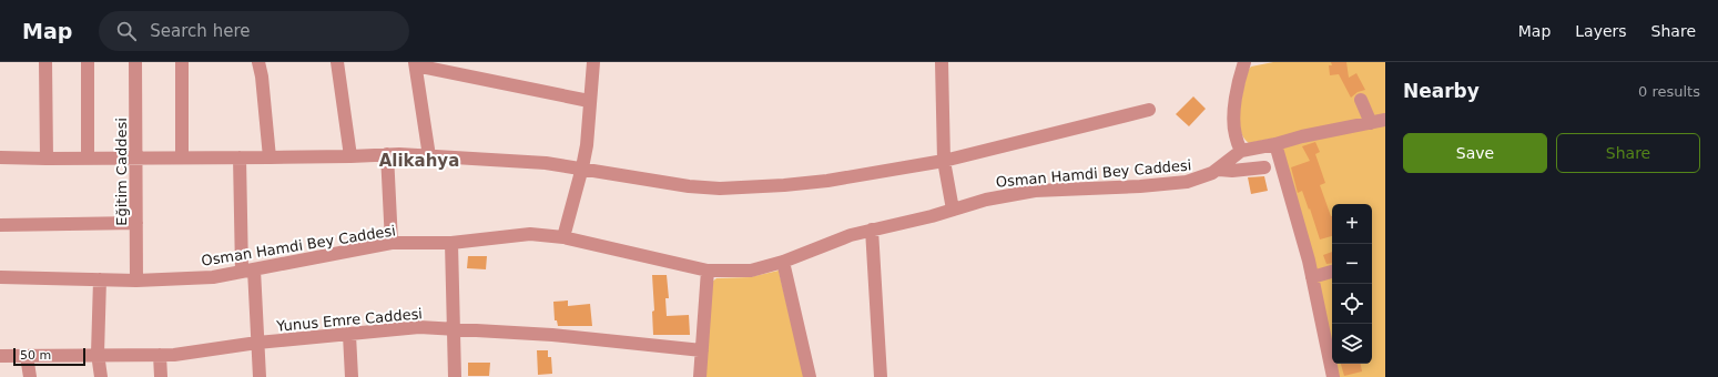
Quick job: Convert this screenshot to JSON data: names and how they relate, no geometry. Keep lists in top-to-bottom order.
{
  "streets": {
    "street": ["Eğitim Caddesi", "Osman Hamdi Bey Caddesi", "Yunus Emre Caddesi"]
  },
  "crossings": [
    ["Eğitim Caddesi", "Osman Hamdi Bey Caddesi"]
  ],
  "districts": ["Alikahya"],
  "scale_bar": "50 m",
  "page": {
    "header": "Map",
    "search": "Search here",
    "nav": ["Map", "Layers", "Share"],
    "heading": ["Nearby", "0 results"],
    "buttons": ["Save", "Share"],
    "map_buttons": ["+", "−"],
    "scale": "50 m"
  }
}
